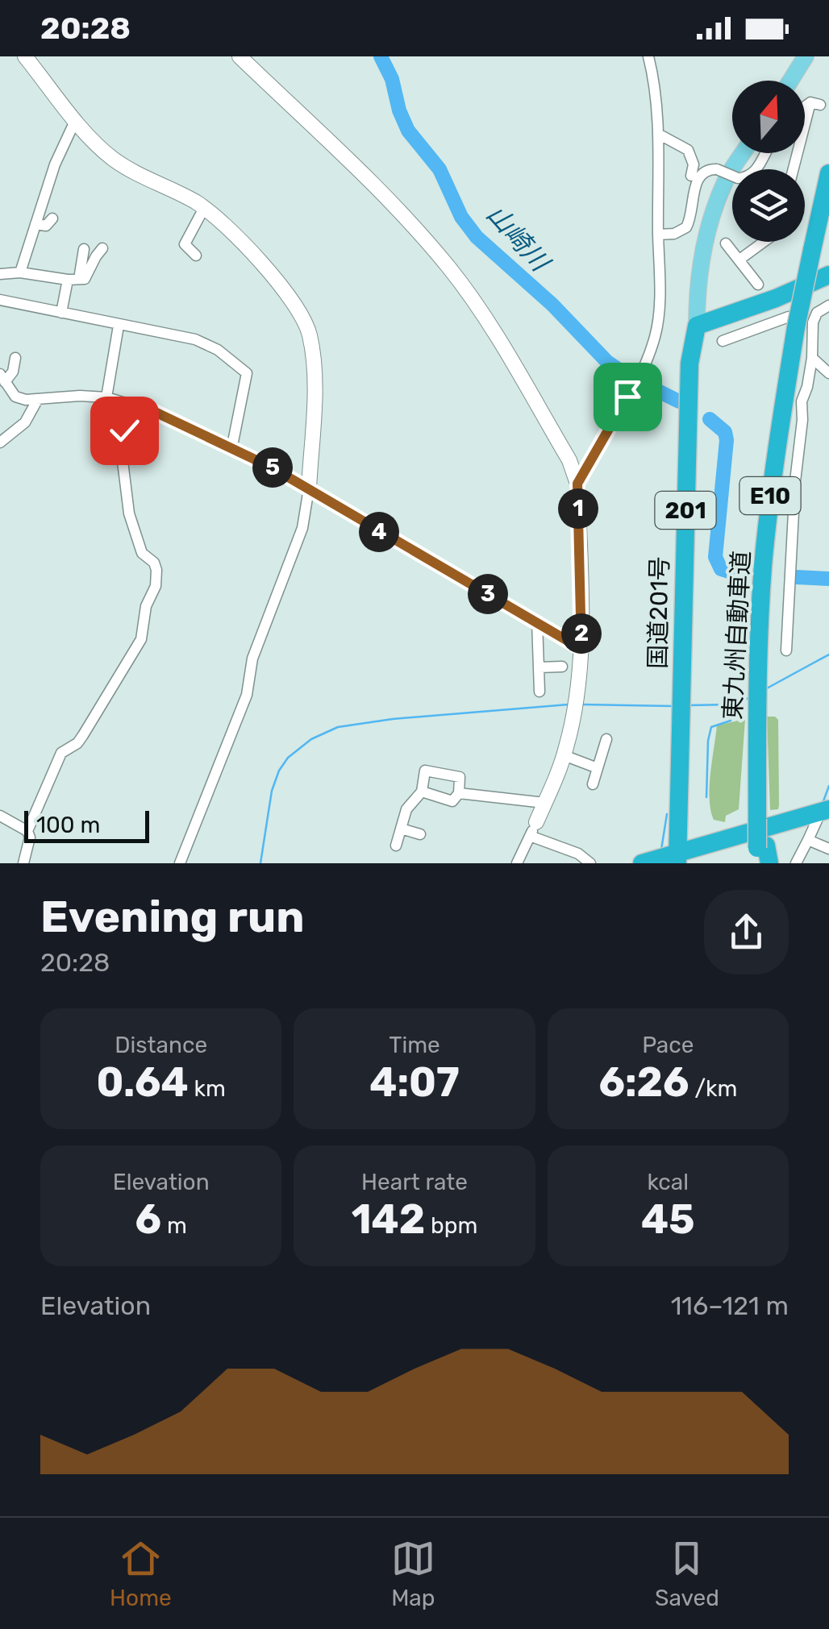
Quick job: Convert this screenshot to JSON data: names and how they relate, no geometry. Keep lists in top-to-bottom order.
{
  "streets": {
    "highway": [
      "E10",
      "201",
      "国道201号",
      "東九州自動車道"
    ]
  },
  "water": ["山崎川"],
  "scale_bar": "100 m",
  "north": "top",
  "page": {
    "status": "20:28",
    "pins": [
      "5",
      "1",
      "4",
      "3",
      "2"
    ],
    "scale": "100 m",
    "heading": ["Evening run", "20:28"],
    "stats": [
      ["Distance", "0.64 km"],
      ["Time", "4:07"],
      ["Pace", "6:26 /km"],
      ["Elevation", "6 m"],
      ["Heart rate", "142 bpm"],
      ["kcal", "45"]
    ],
    "chart": ["Elevation", "116–121 m"],
    "tabs": ["Home", "Map", "Saved"]
  }
}
